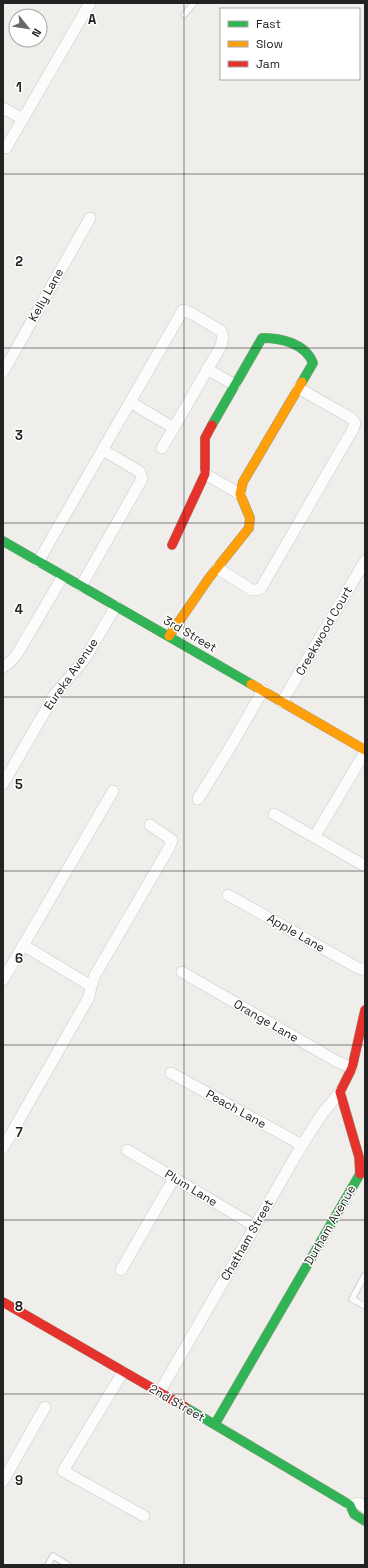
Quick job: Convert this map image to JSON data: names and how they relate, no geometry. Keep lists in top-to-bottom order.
{
  "streets": {
    "street": [
      "Kelly Lane",
      "Creekwood Court",
      "3rd Street",
      "Eureka Avenue",
      "Apple Lane",
      "Orange Lane",
      "Peach Lane",
      "Plum Lane",
      "Durham Avenue",
      "Chatham Street",
      "2nd Street"
    ]
  },
  "crossings": [
    ["Creekwood Court", "3rd Street"],
    ["3rd Street", "Eureka Avenue"],
    ["Peach Lane", "Chatham Street"],
    ["Plum Lane", "Chatham Street"],
    ["Durham Avenue", "Chatham Street"],
    ["Durham Avenue", "2nd Street"],
    ["Chatham Street", "2nd Street"]
  ],
  "legend": ["Fast", "Slow", "Jam"],
  "north": "bottom right",
  "grid": {
    "columns": ["A"],
    "rows": [
      "1",
      "2",
      "3",
      "4",
      "5",
      "6",
      "7",
      "8",
      "9"
    ]
  }
}
